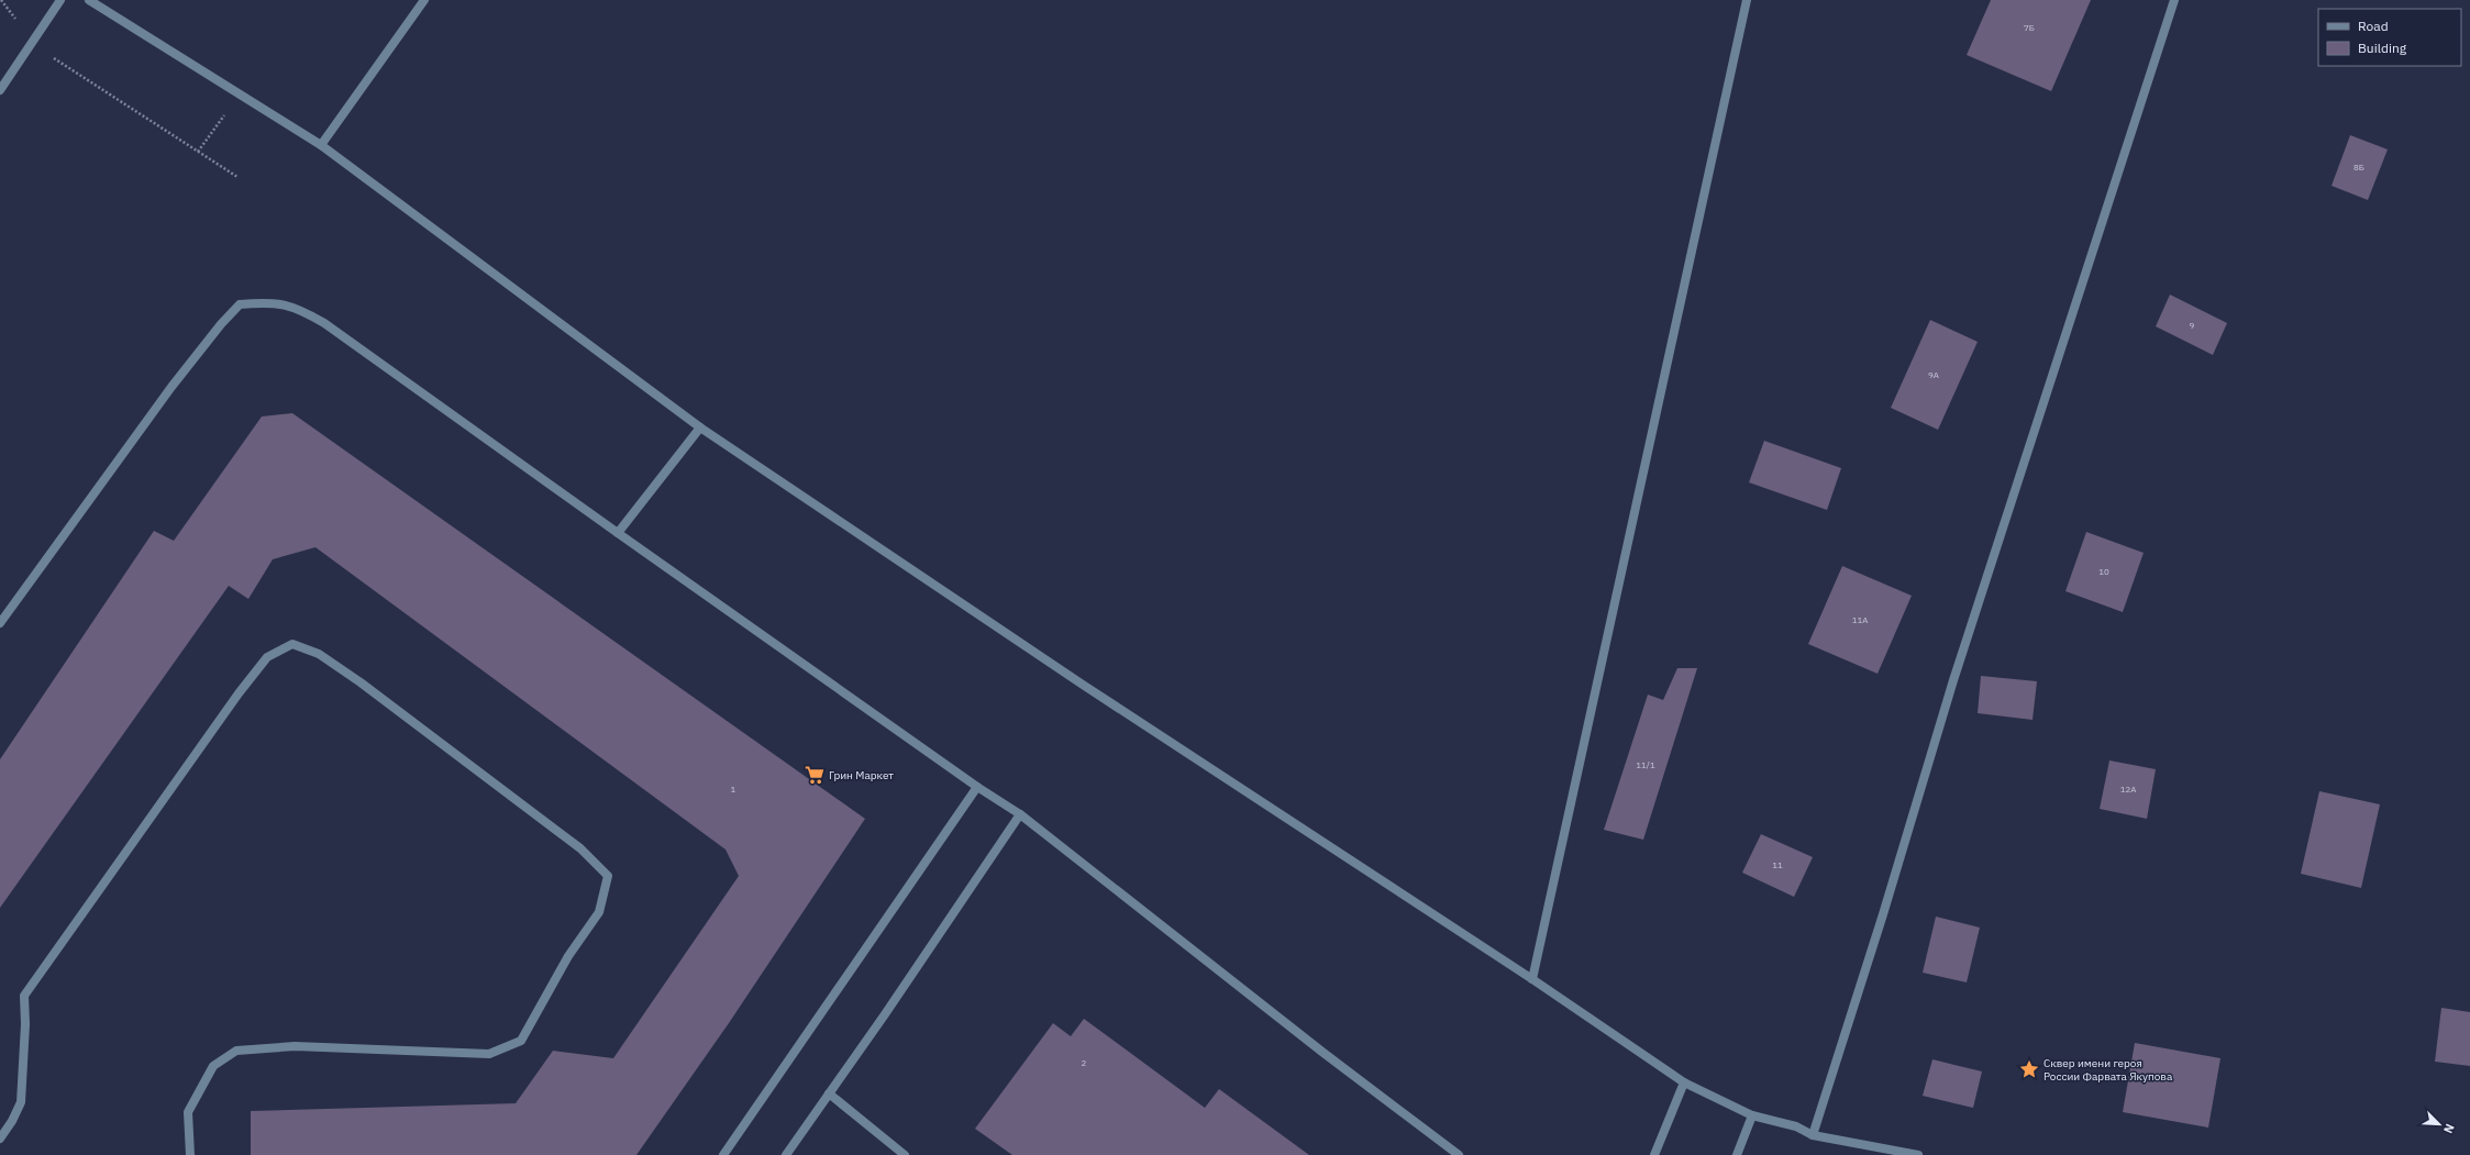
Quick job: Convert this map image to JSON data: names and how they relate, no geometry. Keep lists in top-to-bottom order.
{
  "places": {
    "supermarket": ["Грин Маркет"],
    "place": ["Сквер имени героя России Фарвата Якупова"]
  },
  "house_numbers": [
    "7Б",
    "8Б",
    "9",
    "9А",
    "10",
    "11А",
    "11/1",
    "1",
    "12А",
    "11",
    "2"
  ],
  "legend": ["Road", "Building"],
  "north": "bottom right"
}
